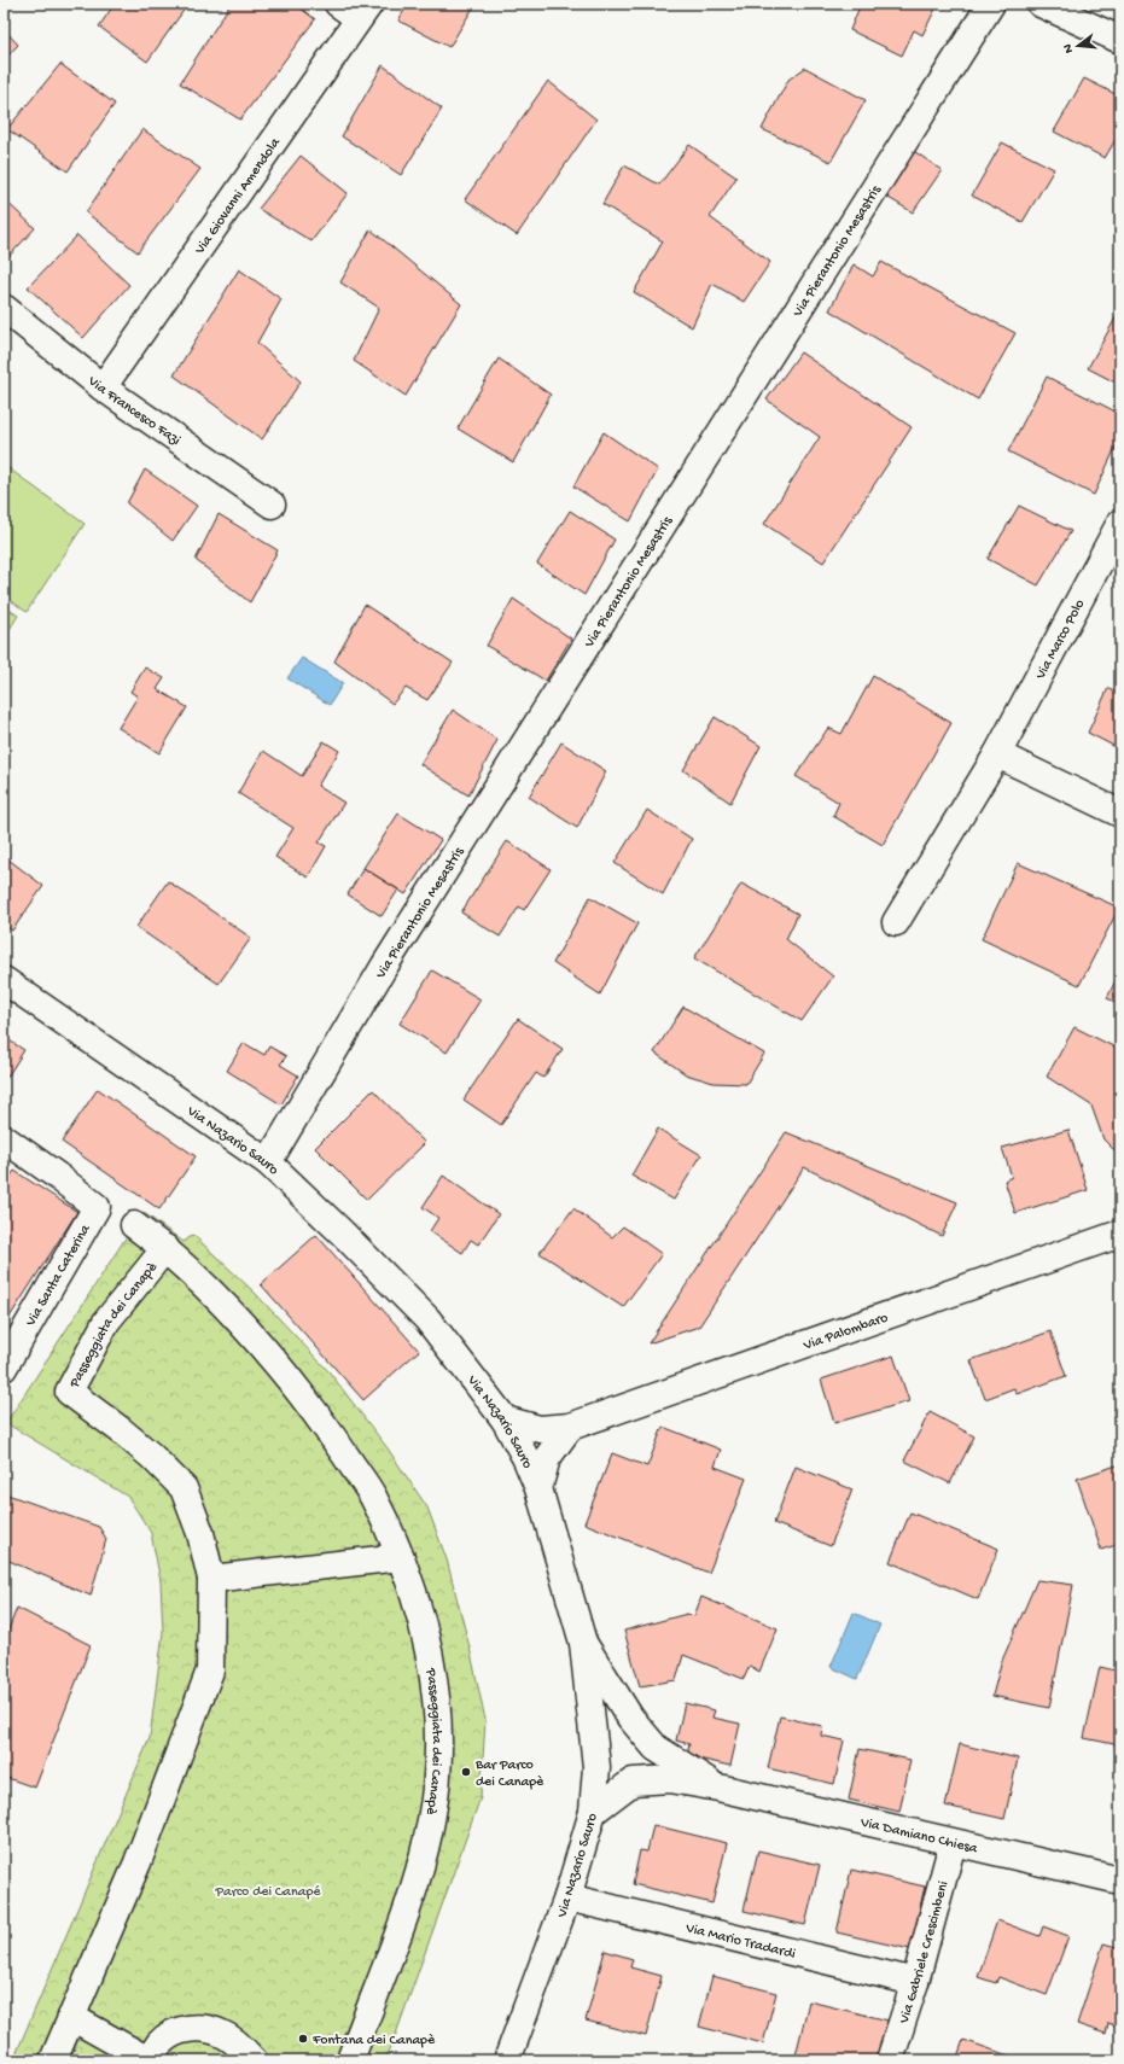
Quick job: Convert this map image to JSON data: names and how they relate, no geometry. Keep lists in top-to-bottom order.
{
  "streets": {
    "street": [
      "Via Giovanni Amendola",
      "Via Pierantonio Mesastris",
      "Via Francesco Fazi",
      "Via Marco Polo",
      "Via Nazario Sauro",
      "Via Santa Caterina",
      "Passeggiata dei Canapè",
      "Via Palombaro",
      "Via Damiano Chiesa",
      "Via Mario Tradardi",
      "Via Gabriele Crescimbeni"
    ]
  },
  "crossings": [
    ["Via Giovanni Amendola", "Via Francesco Fazi"],
    ["Via Pierantonio Mesastris", "Via Nazario Sauro"],
    ["Via Nazario Sauro", "Via Palombaro"],
    ["Via Nazario Sauro", "Via Damiano Chiesa"],
    ["Via Nazario Sauro", "Via Mario Tradardi"],
    ["Via Damiano Chiesa", "Via Gabriele Crescimbeni"],
    ["Via Mario Tradardi", "Via Gabriele Crescimbeni"]
  ],
  "parks": ["Parco dei Canapé"],
  "places": ["Bar Parco dei Canapè", "Fontana dei Canapè"],
  "north": "left"
}
